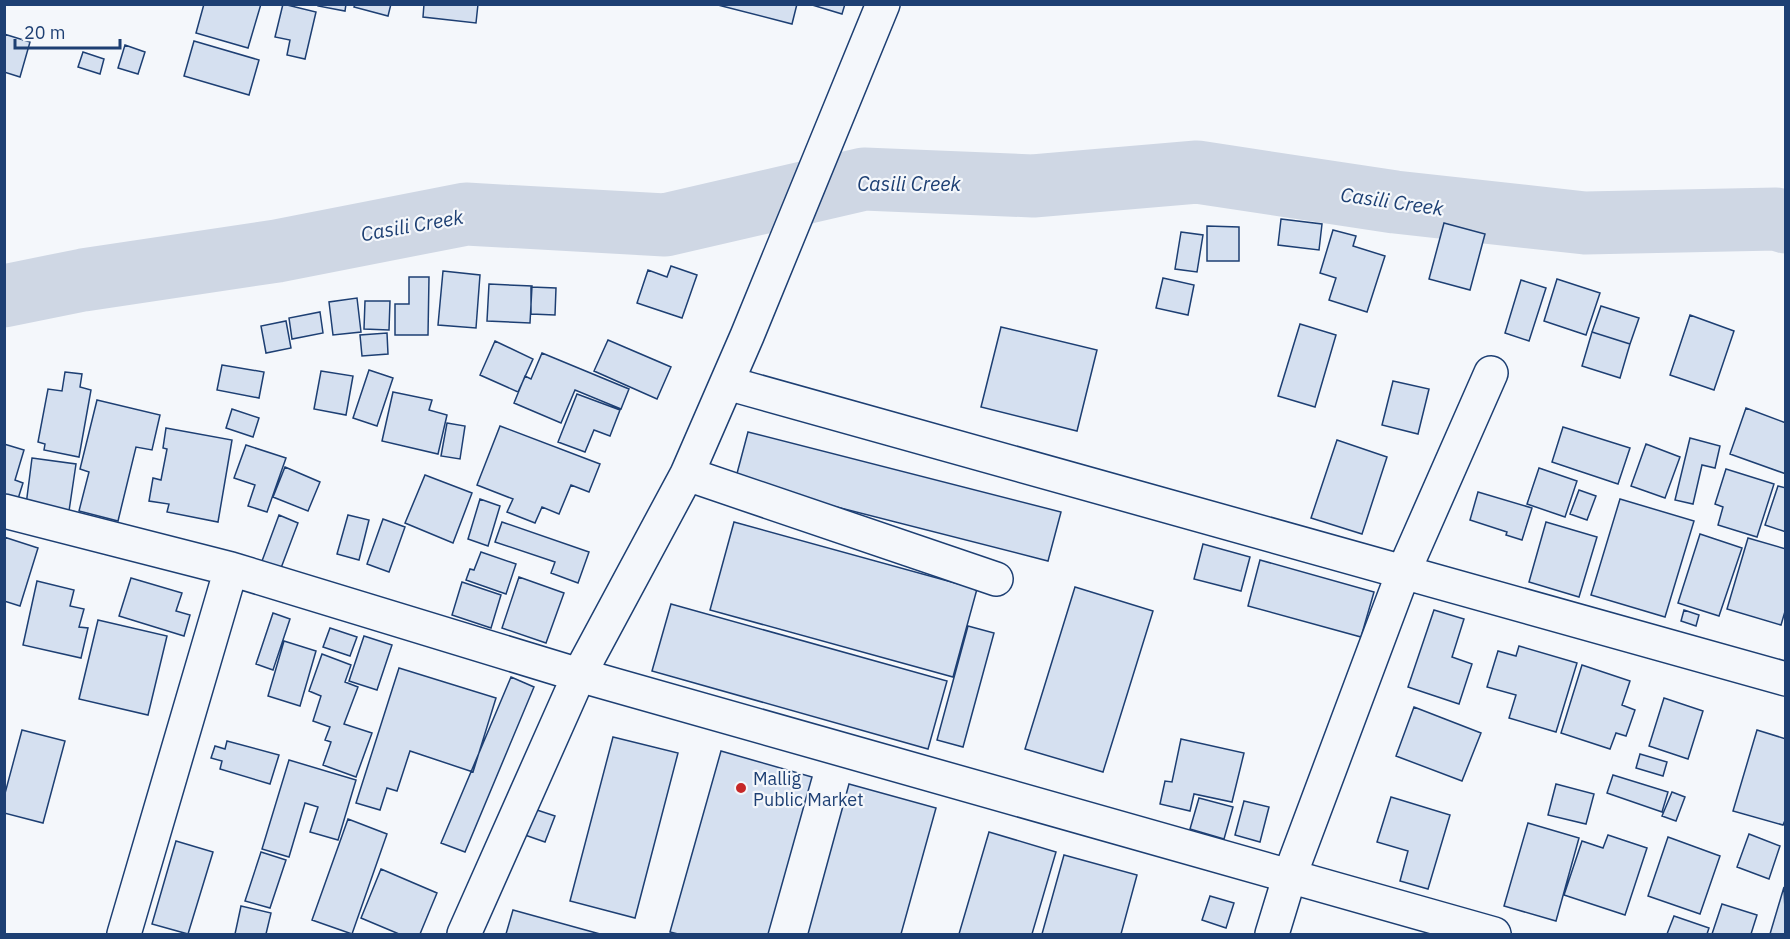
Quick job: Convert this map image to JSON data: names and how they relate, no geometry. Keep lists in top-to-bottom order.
{
  "water": ["Casili Creek"],
  "places": ["Mallig Public Market"],
  "scale_bar": "20 m"
}
